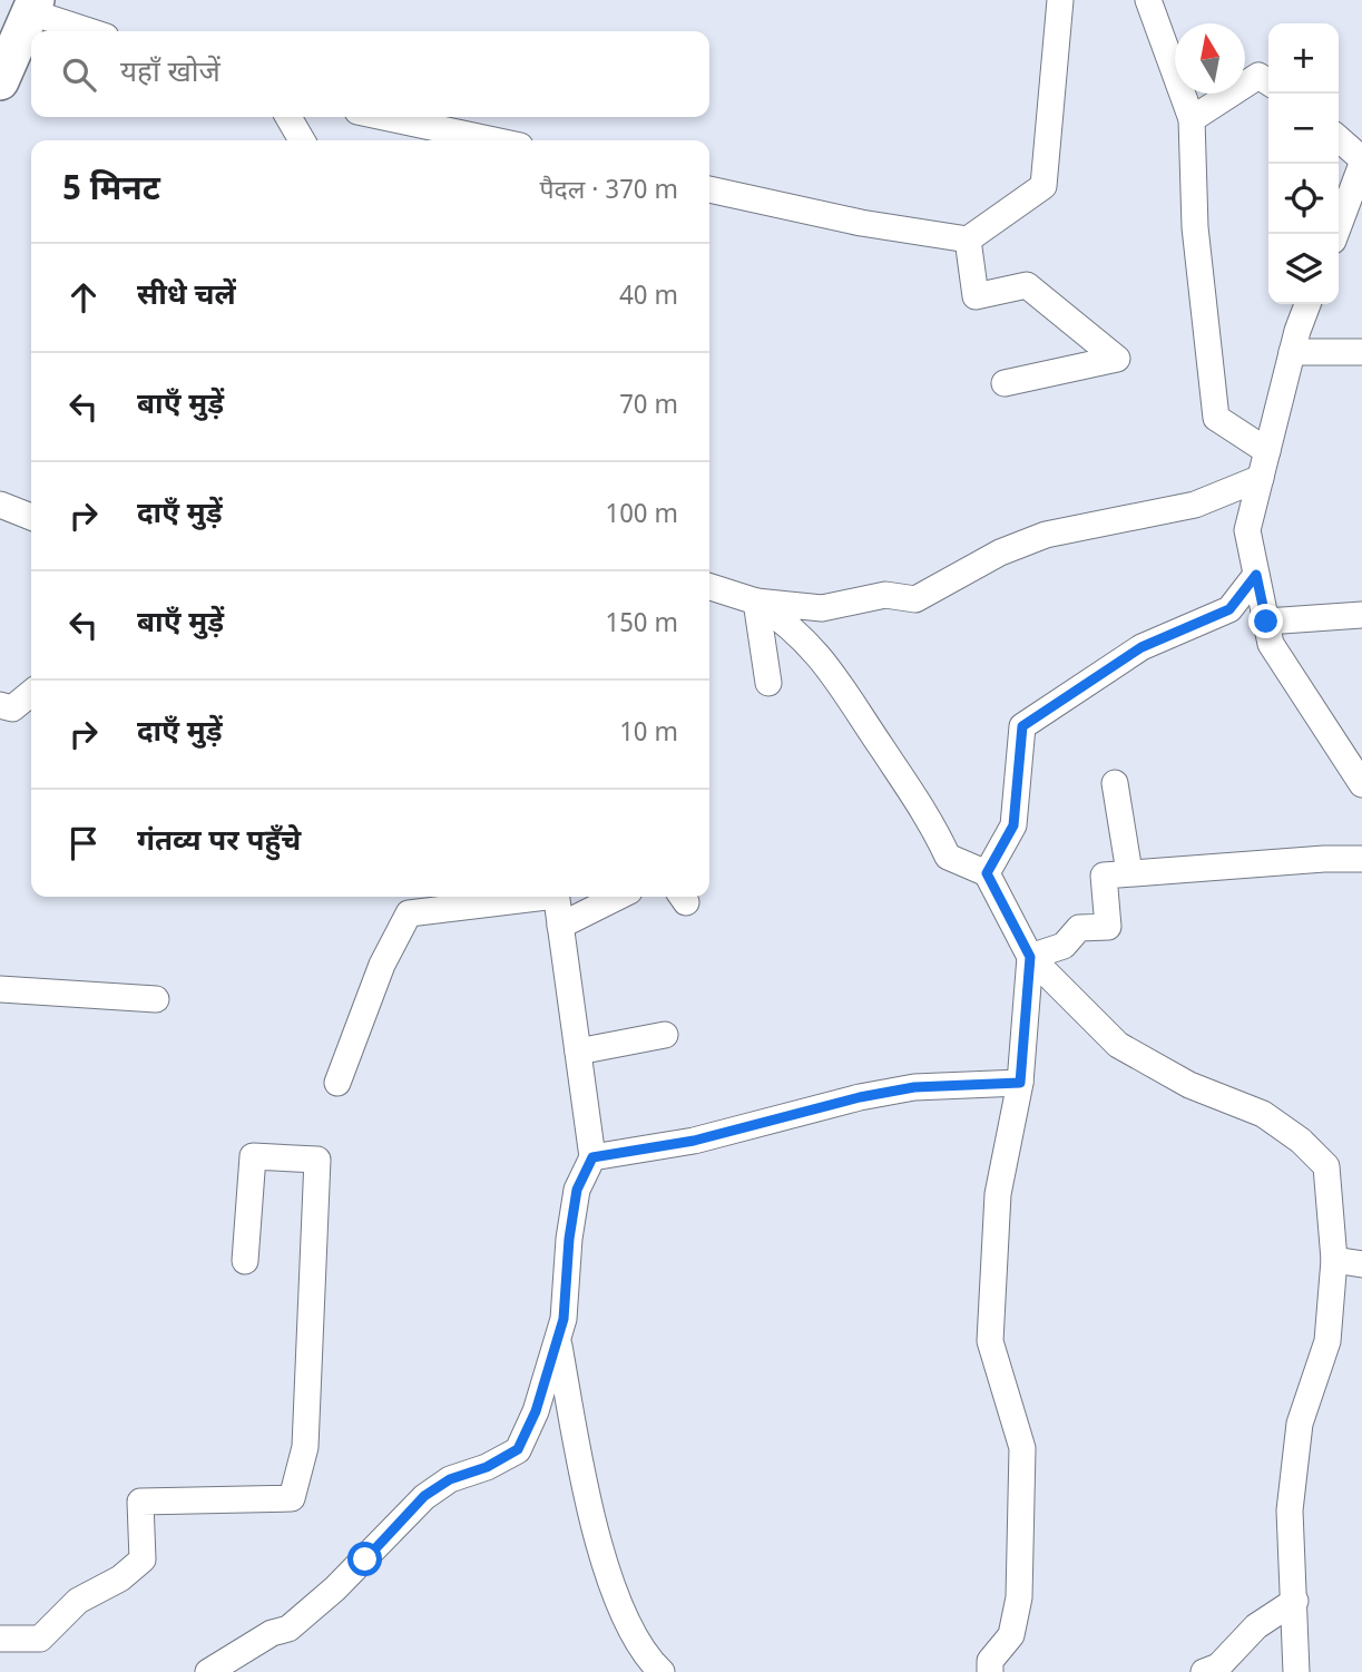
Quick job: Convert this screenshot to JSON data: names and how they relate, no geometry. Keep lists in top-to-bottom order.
{
  "north": "top",
  "page": {
    "map_buttons": ["+", "−"],
    "search": "यहाँ खोजें",
    "heading": ["5 मिनट", "पैदल · 370 m"],
    "list": [
      ["सीधे चलें", "40 m"],
      ["बाएँ मुड़ें", "70 m"],
      ["दाएँ मुड़ें", "100 m"],
      ["बाएँ मुड़ें", "150 m"],
      ["दाएँ मुड़ें", "10 m"],
      "गंतव्य पर पहुँचे"
    ]
  }
}
